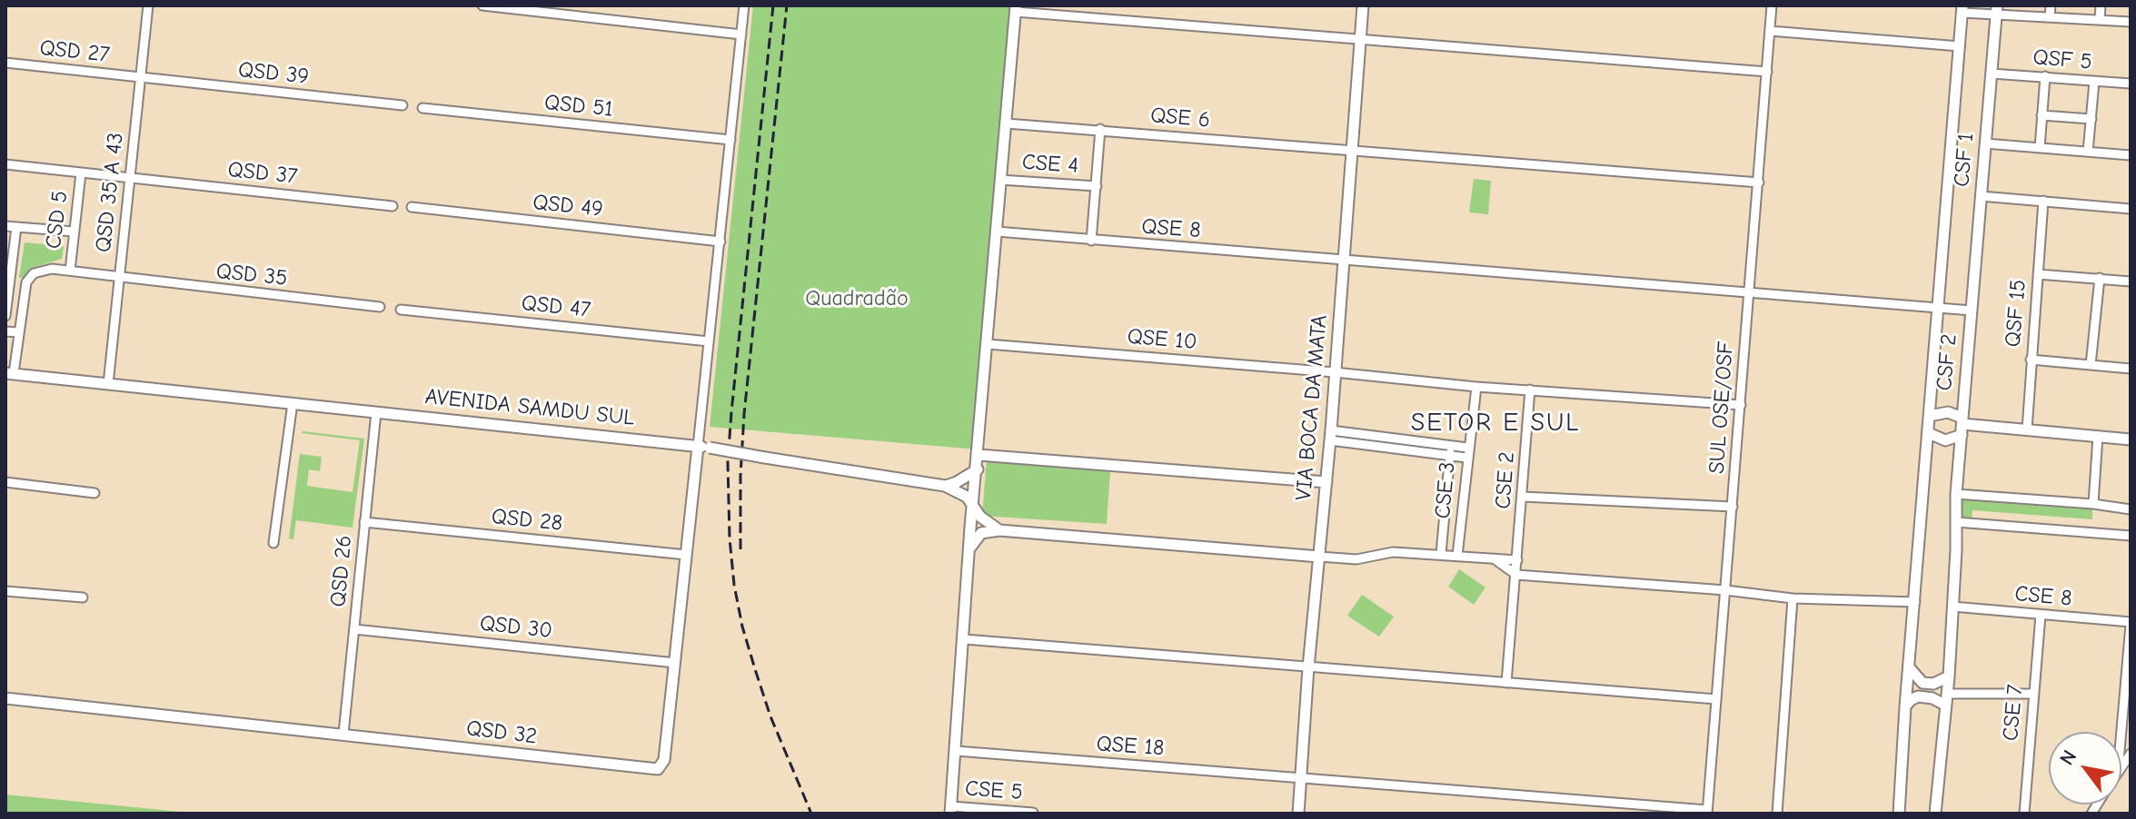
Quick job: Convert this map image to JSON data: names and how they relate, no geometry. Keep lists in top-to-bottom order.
{
  "streets": {
    "street": [
      "QSD 27",
      "QSF 5",
      "QSD 39",
      "QSD 51",
      "QSE 6",
      "CSF 1",
      "CSE 4",
      "QSD 37",
      "QSD 35 A 43",
      "QSD 49",
      "CSD 5",
      "QSE 8",
      "QSD 35",
      "QSD 47",
      "QSF 15",
      "QSE 10",
      "CSF 2",
      "AVENIDA SAMDU SUL",
      "VIA BOCA DA MATA",
      "SUL OSE/OSF",
      "CSE 2",
      "CSE 3",
      "QSD 28",
      "QSD 26",
      "CSE 8",
      "QSD 30",
      "CSE 7",
      "QSD 32",
      "QSE 18",
      "CSE 5"
    ]
  },
  "crossings": [
    ["QSD 27", "QSD 39"],
    ["QSD 27", "QSD 35 A 43"],
    ["QSF 5", "CSF 1"],
    ["QSD 39", "QSD 35 A 43"],
    ["QSE 6", "VIA BOCA DA MATA"],
    ["QSE 6", "SUL OSE/OSF"],
    ["CSF 1", "QSE 8"],
    ["CSF 1", "CSF 2"],
    ["QSD 37", "QSD 35 A 43"],
    ["QSD 37", "CSD 5"],
    ["QSD 35 A 43", "QSD 35"],
    ["QSD 35 A 43", "AVENIDA SAMDU SUL"],
    ["CSD 5", "QSD 35"],
    ["QSE 8", "CSF 2"],
    ["QSE 8", "VIA BOCA DA MATA"],
    ["QSE 8", "SUL OSE/OSF"],
    ["QSE 10", "VIA BOCA DA MATA"],
    ["QSE 10", "SUL OSE/OSF"],
    ["QSE 10", "CSE 2"],
    ["QSE 10", "CSE 3"],
    ["CSF 2", "CSE 8"],
    ["AVENIDA SAMDU SUL", "QSD 26"],
    ["VIA BOCA DA MATA", "QSE 18"],
    ["SUL OSE/OSF", "QSE 18"],
    ["QSD 28", "QSD 26"],
    ["QSD 26", "QSD 30"],
    ["QSD 26", "QSD 32"],
    ["CSE 8", "CSE 7"],
    ["QSD 30", "QSD 32"]
  ],
  "districts": ["SETOR E SUL"],
  "parks": ["Quadradão"],
  "north": "top left"
}
